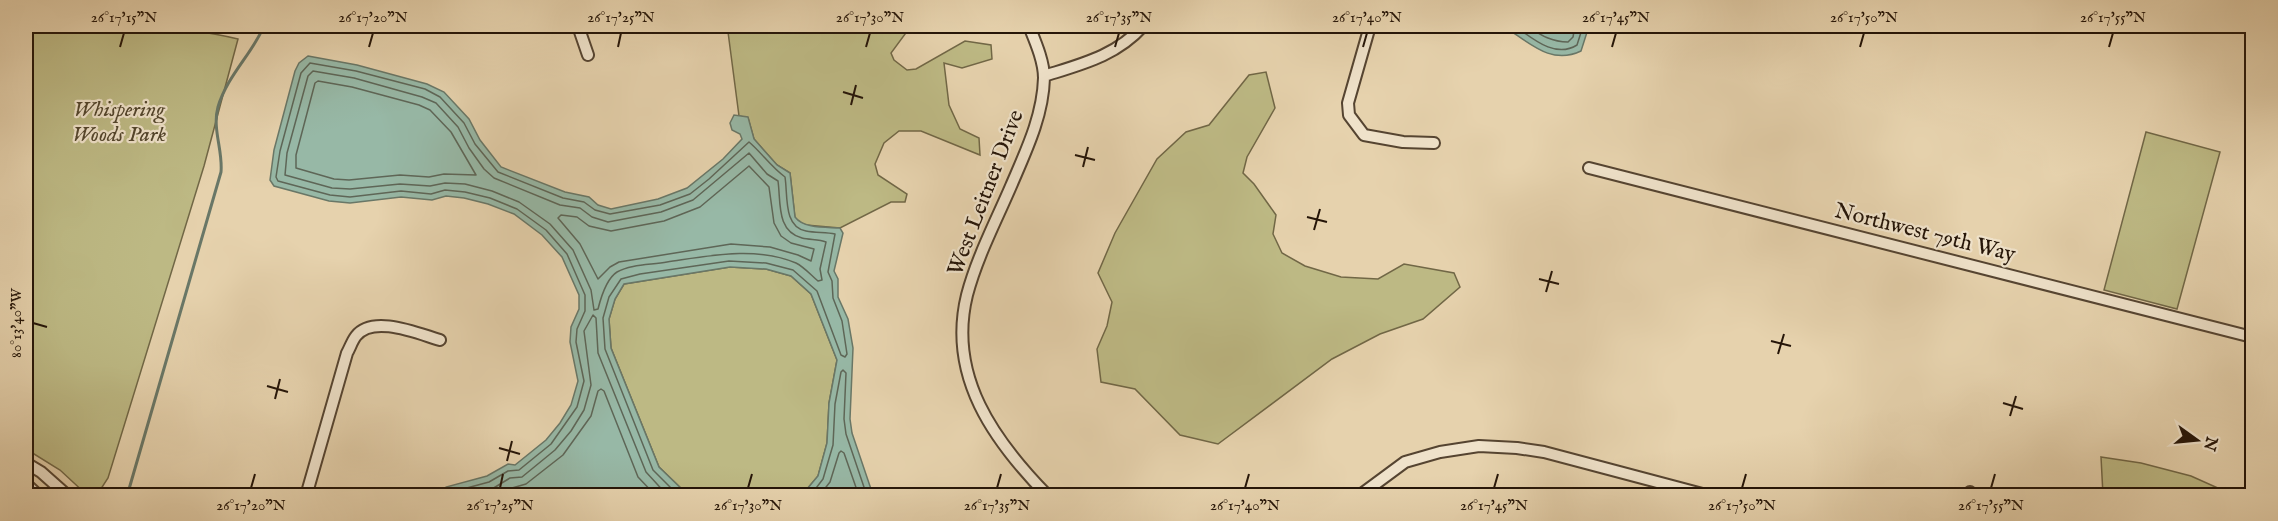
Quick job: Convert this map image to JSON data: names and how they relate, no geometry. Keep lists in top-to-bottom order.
{
  "streets": {
    "street": ["West Leitner Drive", "Northwest 79th Way"]
  },
  "parks": ["Whispering Woods Park"],
  "north": "right",
  "coordinates": [
    "26°17'15\"N",
    "26°17'20\"N",
    "26°17'25\"N",
    "26°17'30\"N",
    "26°17'35\"N",
    "26°17'40\"N",
    "26°17'45\"N",
    "26°17'50\"N",
    "26°17'55\"N",
    "80°13'40\"W"
  ]
}
